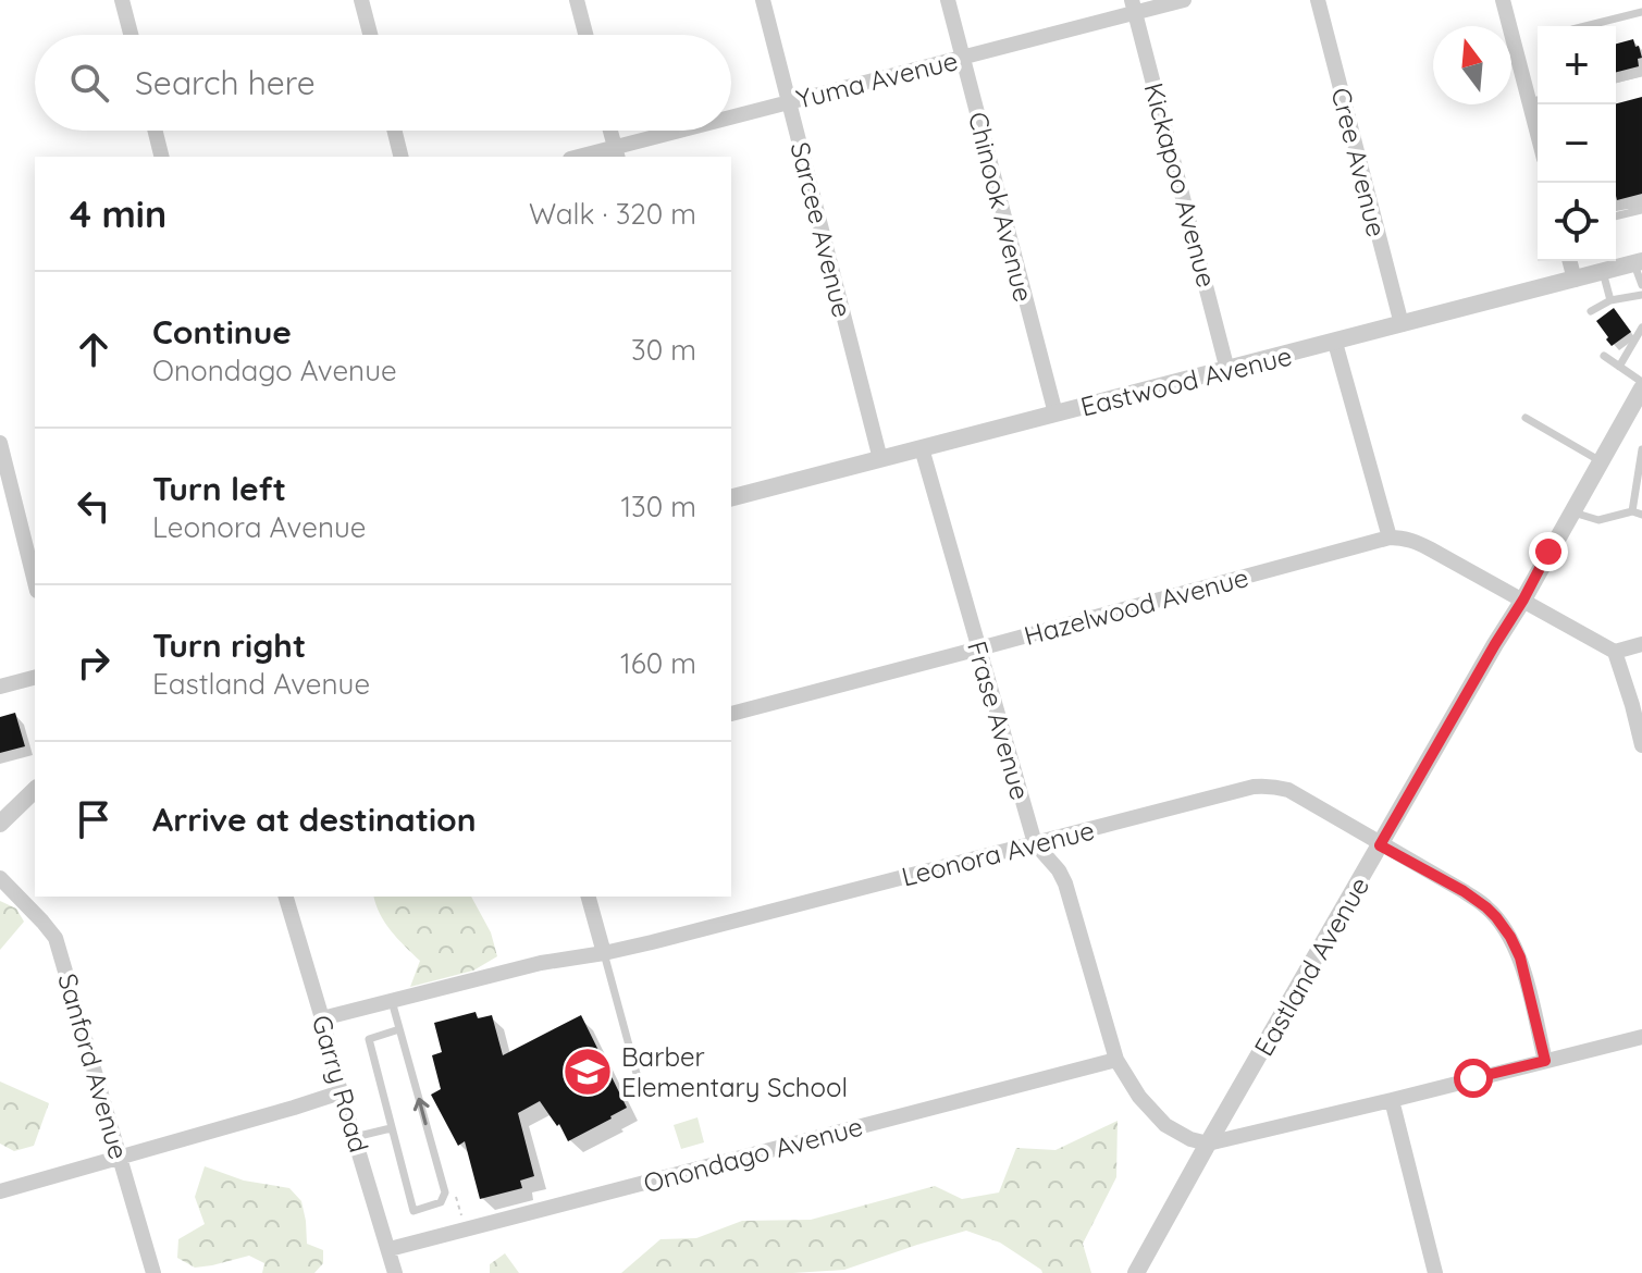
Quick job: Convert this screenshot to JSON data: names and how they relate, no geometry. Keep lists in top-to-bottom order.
{
  "streets": {
    "street": [
      "Yuma Avenue",
      "Cree Avenue",
      "Kickapoo Avenue",
      "Chinook Avenue",
      "Sarcee Avenue",
      "Eastwood Avenue",
      "Hazelwood Avenue",
      "Frase Avenue",
      "Leonora Avenue",
      "Eastland Avenue",
      "Sanford Avenue",
      "Garry Road",
      "Onondago Avenue"
    ]
  },
  "crossings": [
    ["Yuma Avenue", "Kickapoo Avenue"],
    ["Yuma Avenue", "Chinook Avenue"],
    ["Yuma Avenue", "Sarcee Avenue"],
    ["Cree Avenue", "Eastwood Avenue"],
    ["Kickapoo Avenue", "Eastwood Avenue"],
    ["Chinook Avenue", "Eastwood Avenue"],
    ["Sarcee Avenue", "Eastwood Avenue"],
    ["Eastwood Avenue", "Frase Avenue"],
    ["Hazelwood Avenue", "Frase Avenue"],
    ["Frase Avenue", "Leonora Avenue"],
    ["Frase Avenue", "Eastland Avenue"],
    ["Frase Avenue", "Onondago Avenue"],
    ["Leonora Avenue", "Eastland Avenue"],
    ["Leonora Avenue", "Garry Road"],
    ["Garry Road", "Onondago Avenue"]
  ],
  "places": {
    "school or university": ["Barber Elementary School"]
  },
  "north": "top",
  "page": {
    "map_buttons": ["+", "−"],
    "search": "Search here",
    "heading": ["4 min", "Walk · 320 m"],
    "list": [
      ["Continue", "Onondago Avenue", "30 m"],
      ["Turn left", "Leonora Avenue", "130 m"],
      ["Turn right", "Eastland Avenue", "160 m"],
      "Arrive at destination"
    ]
  }
}
